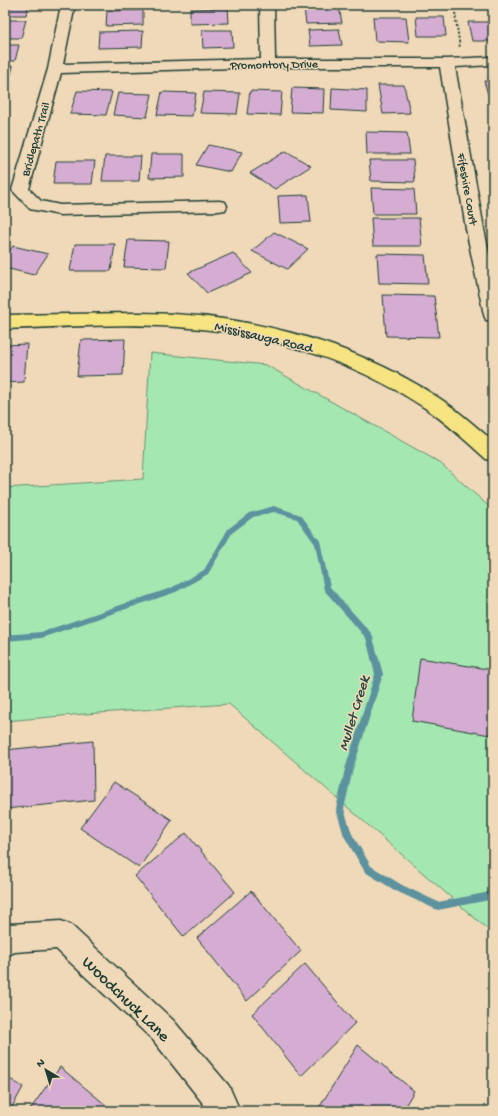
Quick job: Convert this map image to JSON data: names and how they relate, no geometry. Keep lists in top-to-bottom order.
{
  "streets": {
    "main road": ["Mississauga Road"],
    "street": [
      "Promontory Drive",
      "Bridlepath Trail",
      "Fifeshire Court",
      "Woodchuck Lane"
    ]
  },
  "crossings": [
    ["Promontory Drive", "Bridlepath Trail"],
    ["Promontory Drive", "Fifeshire Court"]
  ],
  "water": ["Mullet Creek"],
  "north": "top left"
}
